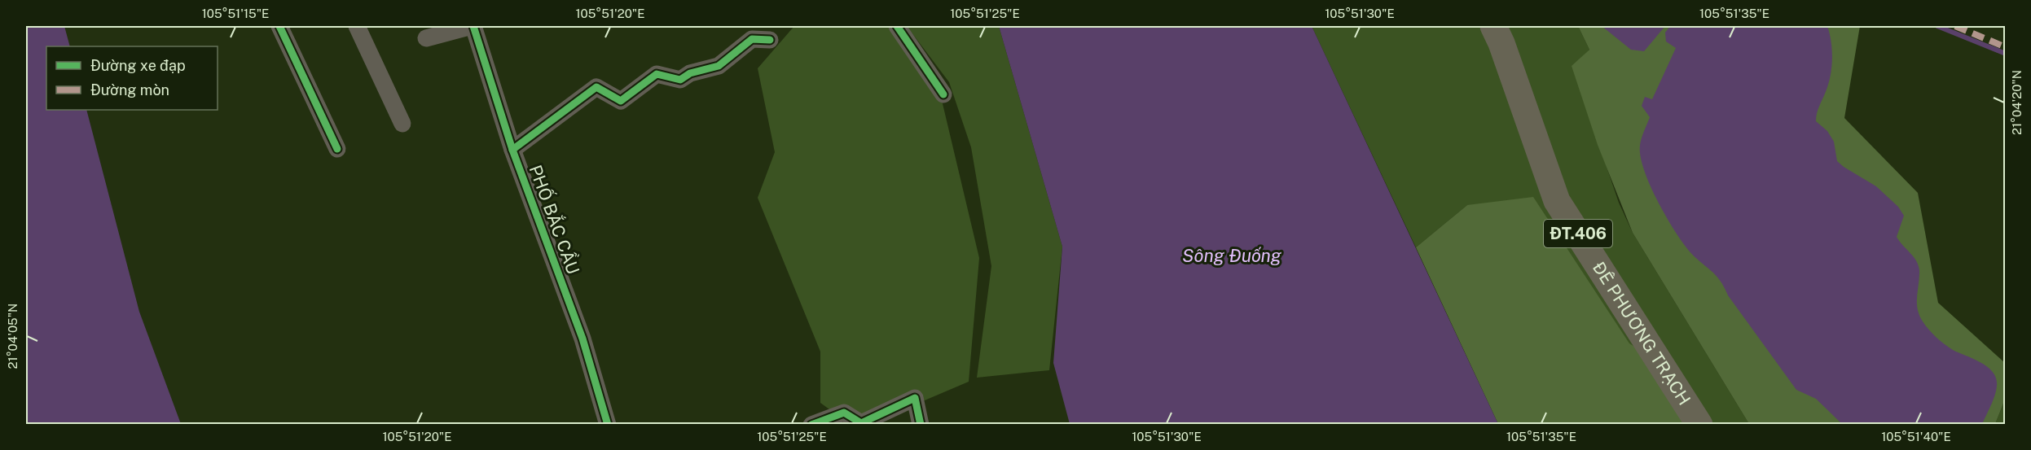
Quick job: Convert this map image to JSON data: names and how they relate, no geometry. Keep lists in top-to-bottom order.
{
  "streets": {
    "main road": ["ĐT.406", "ĐÊ PHƯƠNG TRẠCH"],
    "street": ["PHỐ BẮC CẦU"]
  },
  "water": ["Sông Đuống"],
  "legend": ["Đường xe đạp", "Đường mòn"],
  "coordinates": [
    "105°51'15\"E",
    "105°51'20\"E",
    "105°51'25\"E",
    "105°51'30\"E",
    "105°51'35\"E",
    "21°04'20\"N",
    "21°04'05\"N",
    "105°51'40\"E"
  ]
}
